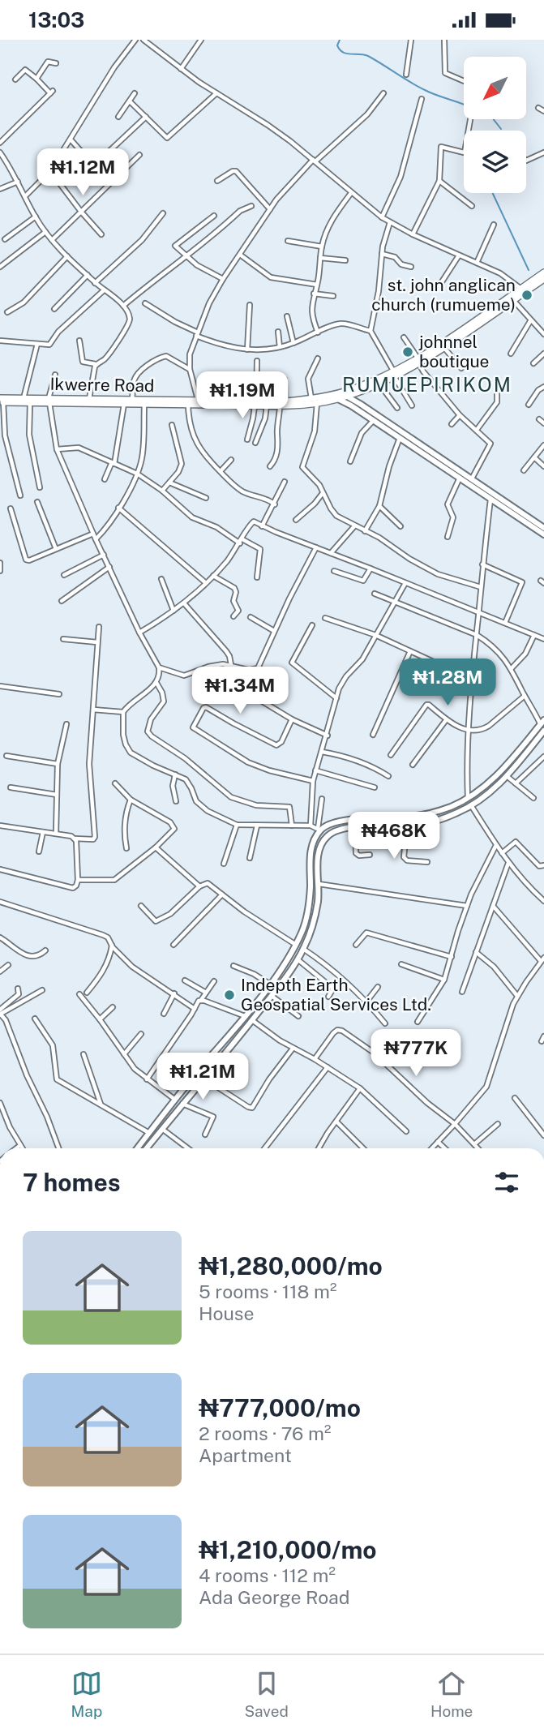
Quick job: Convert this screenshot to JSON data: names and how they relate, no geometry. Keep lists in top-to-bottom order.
{
  "streets": {
    "main road": ["Ikwerre Road"]
  },
  "districts": ["RUMUEPIRIKOM"],
  "places": ["st. john anglican church (rumueme)", "johnnel boutique", "Indepth Earth Geospatial Services Ltd."],
  "north": "bottom left",
  "page": {
    "status": "13:03",
    "price": [
      "₦1.12M",
      "₦1.19M",
      "₦1.28M",
      "₦1.34M",
      "₦468K",
      "₦777K",
      "₦1.21M"
    ],
    "heading": "7 homes",
    "list": [
      {
        "name": "₦1,280,000/mo",
        "note": "5 rooms · 118 m² · House"
      },
      {
        "name": "₦777,000/mo",
        "note": "2 rooms · 76 m² · Apartment"
      },
      {
        "name": "₦1,210,000/mo",
        "note": "4 rooms · 112 m² · Ada George Road"
      }
    ],
    "tabs": ["Map", "Saved", "Home"]
  }
}
